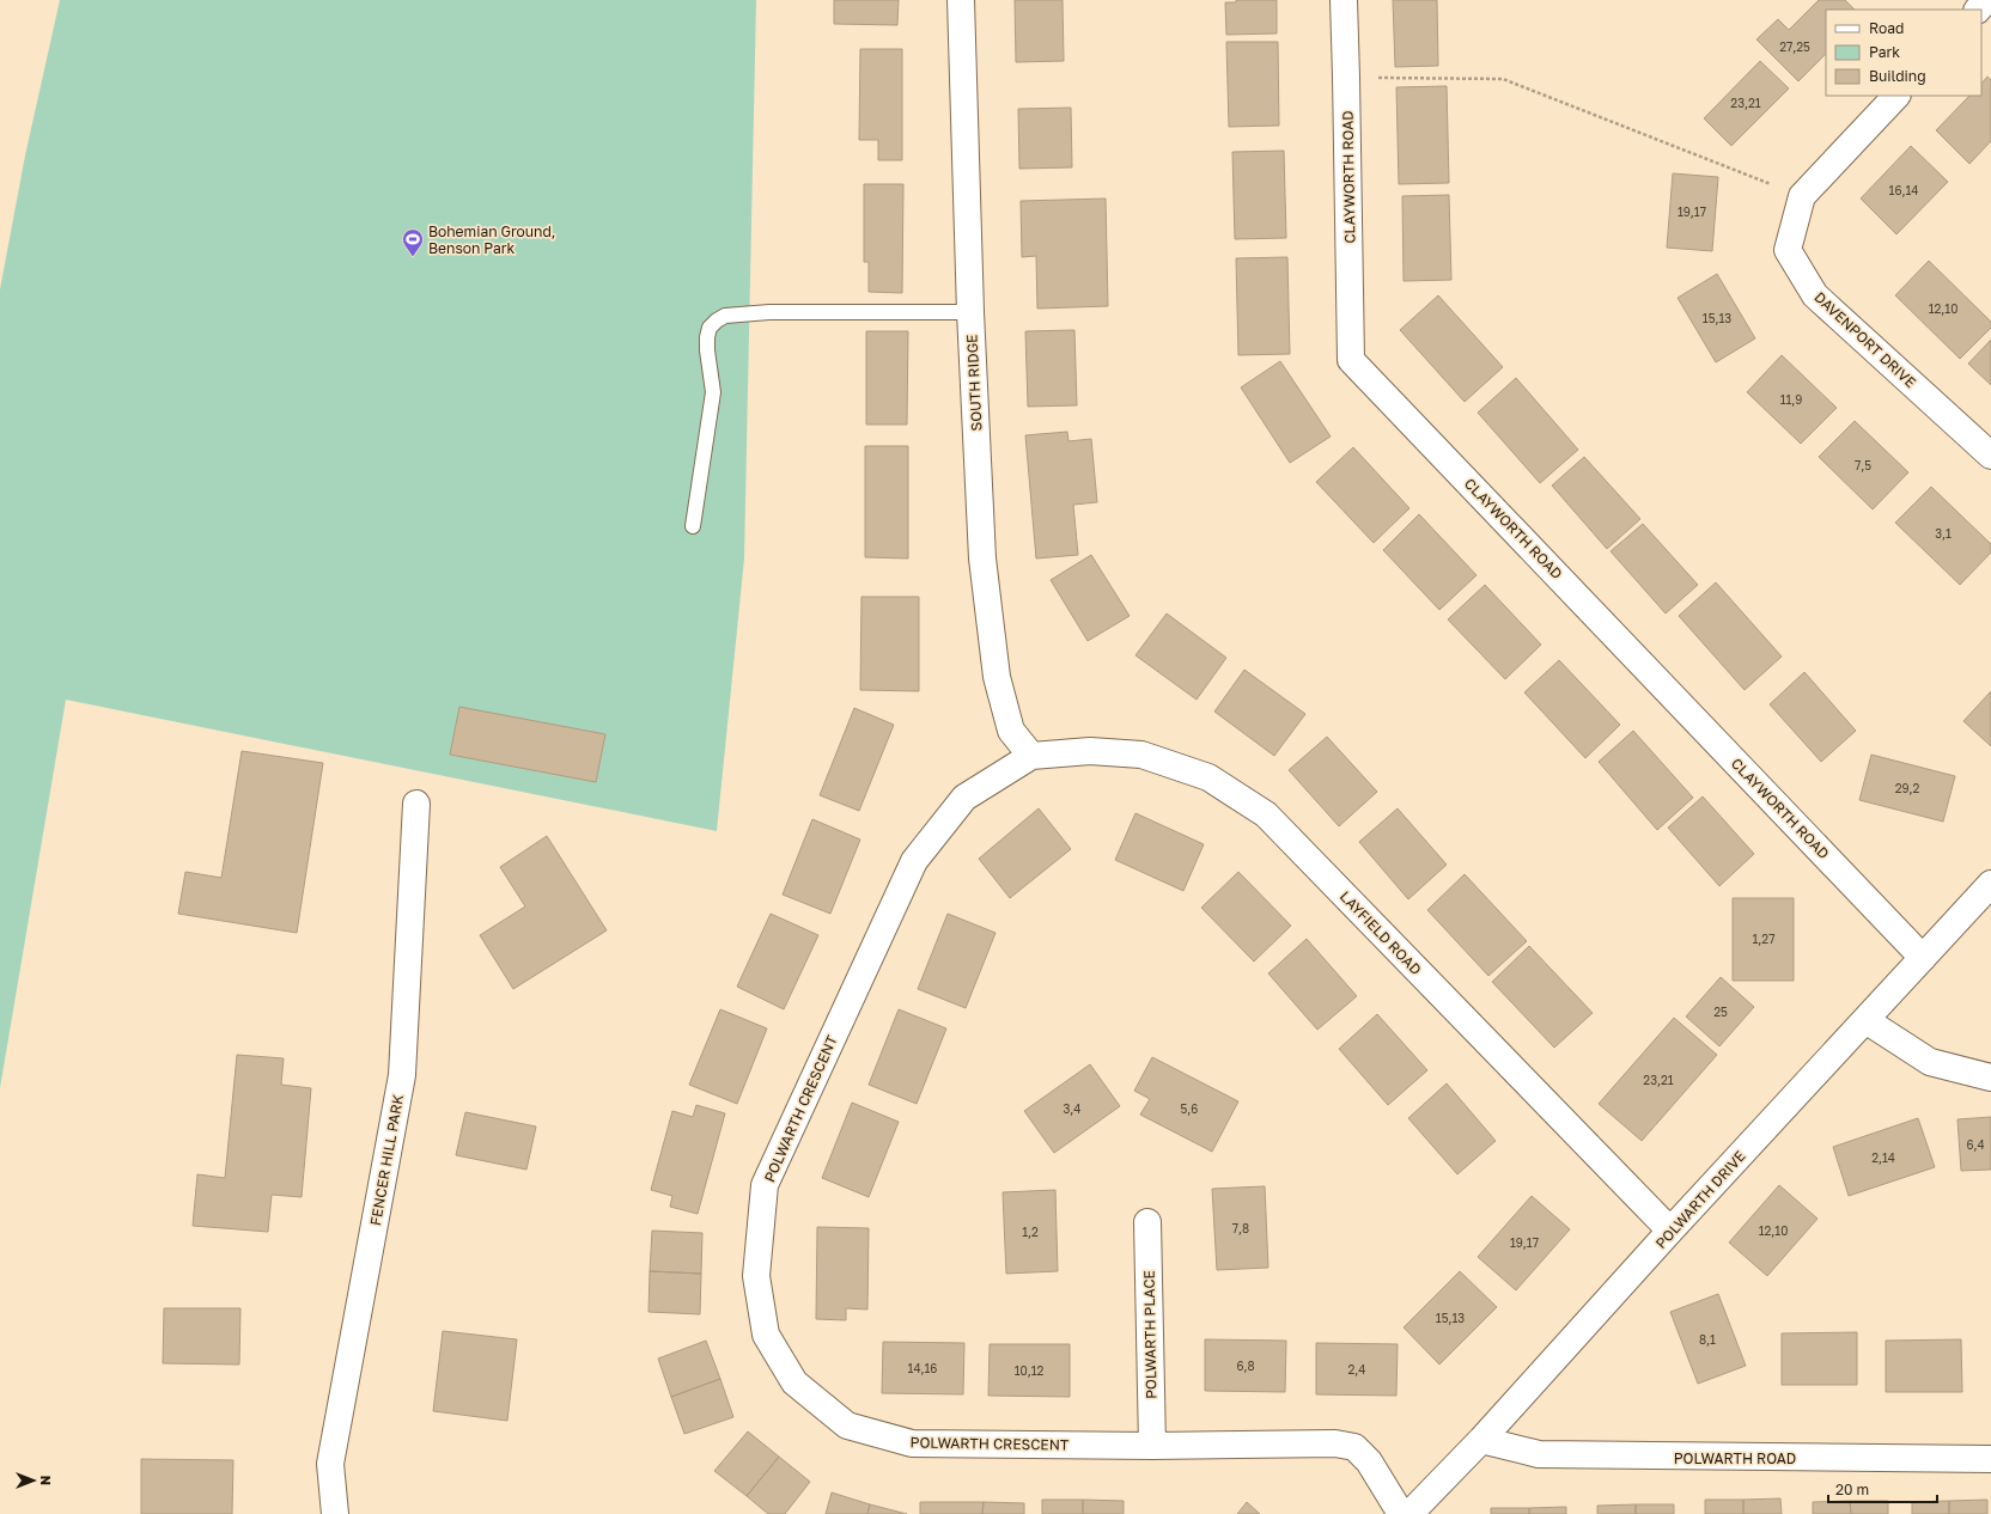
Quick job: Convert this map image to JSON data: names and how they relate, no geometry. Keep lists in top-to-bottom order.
{
  "streets": {
    "street": [
      "CLAYWORTH ROAD",
      "DAVENPORT DRIVE",
      "SOUTH RIDGE",
      "LAYFIELD ROAD",
      "POLWARTH CRESCENT",
      "FENCER HILL PARK",
      "POLWARTH DRIVE",
      "POLWARTH PLACE",
      "POLWARTH ROAD"
    ]
  },
  "crossings": [
    ["CLAYWORTH ROAD", "POLWARTH DRIVE"],
    ["SOUTH RIDGE", "LAYFIELD ROAD"],
    ["SOUTH RIDGE", "POLWARTH CRESCENT"],
    ["LAYFIELD ROAD", "POLWARTH CRESCENT"],
    ["LAYFIELD ROAD", "POLWARTH DRIVE"],
    ["POLWARTH CRESCENT", "POLWARTH PLACE"],
    ["POLWARTH DRIVE", "POLWARTH ROAD"]
  ],
  "places": {
    "sports": ["Bohemian Ground, Benson Park"]
  },
  "house_numbers": [
    "27,25",
    "23,21",
    "16,14",
    "19,17",
    "12,10",
    "15,13",
    "11,9",
    "7,5",
    "3,1",
    "29,2",
    "1,27",
    "25",
    "23,21",
    "3,4",
    "5,6",
    "6,4",
    "2,14",
    "7,8",
    "12,10",
    "1,2",
    "19,17",
    "15,13",
    "8,1",
    "6,8",
    "14,16",
    "2,4",
    "10,12"
  ],
  "legend": ["Road", "Park", "Building"],
  "scale_bar": "20 m",
  "north": "right"
}
